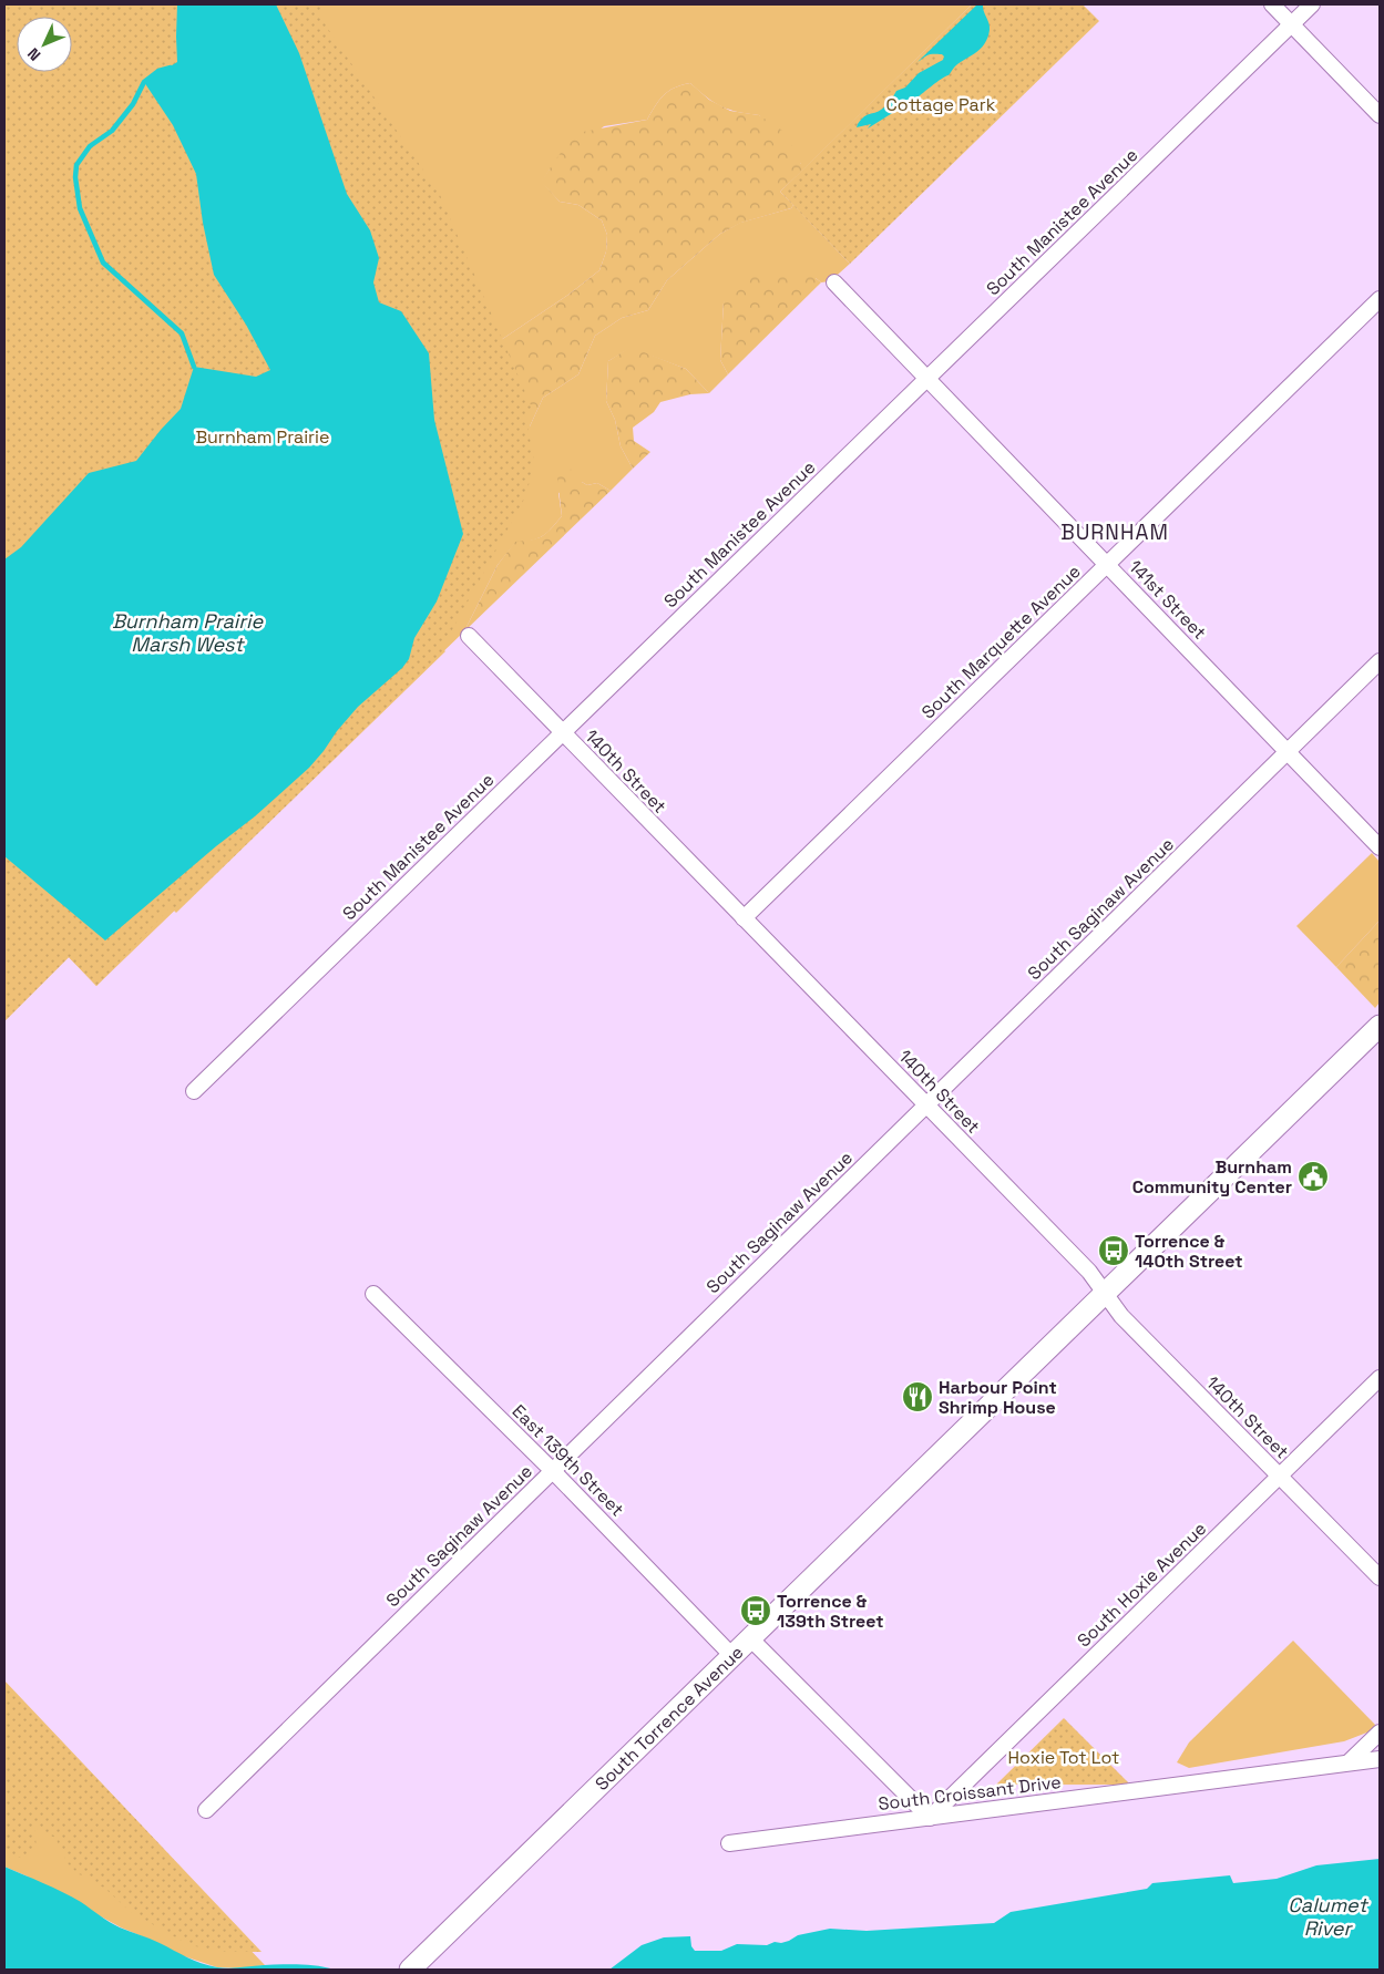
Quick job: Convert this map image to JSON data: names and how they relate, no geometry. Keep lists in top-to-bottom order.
{
  "streets": {
    "main road": ["South Torrence Avenue"],
    "street": [
      "South Manistee Avenue",
      "141st Street",
      "South Marquette Avenue",
      "140th Street",
      "South Saginaw Avenue",
      "East 139th Street",
      "South Hoxie Avenue",
      "South Croissant Drive"
    ]
  },
  "crossings": [
    ["South Manistee Avenue", "141st Street"],
    ["South Manistee Avenue", "140th Street"],
    ["141st Street", "South Marquette Avenue"],
    ["141st Street", "South Saginaw Avenue"],
    ["South Marquette Avenue", "140th Street"],
    ["140th Street", "South Saginaw Avenue"],
    ["140th Street", "South Hoxie Avenue"],
    ["140th Street", "South Torrence Avenue"],
    ["South Saginaw Avenue", "East 139th Street"],
    ["East 139th Street", "South Torrence Avenue"],
    ["South Hoxie Avenue", "South Croissant Drive"]
  ],
  "districts": ["BURNHAM"],
  "water": ["Burnham Prairie Marsh West", "Calumet River"],
  "parks": ["Cottage Park", "Burnham Prairie", "Hoxie Tot Lot"],
  "places": {
    "public building": ["Burnham Community Center"],
    "bus stop": ["Torrence & 140th Street", "Torrence & 139th Street"],
    "restaurant": ["Harbour Point Shrimp House"]
  },
  "north": "bottom left"
}
